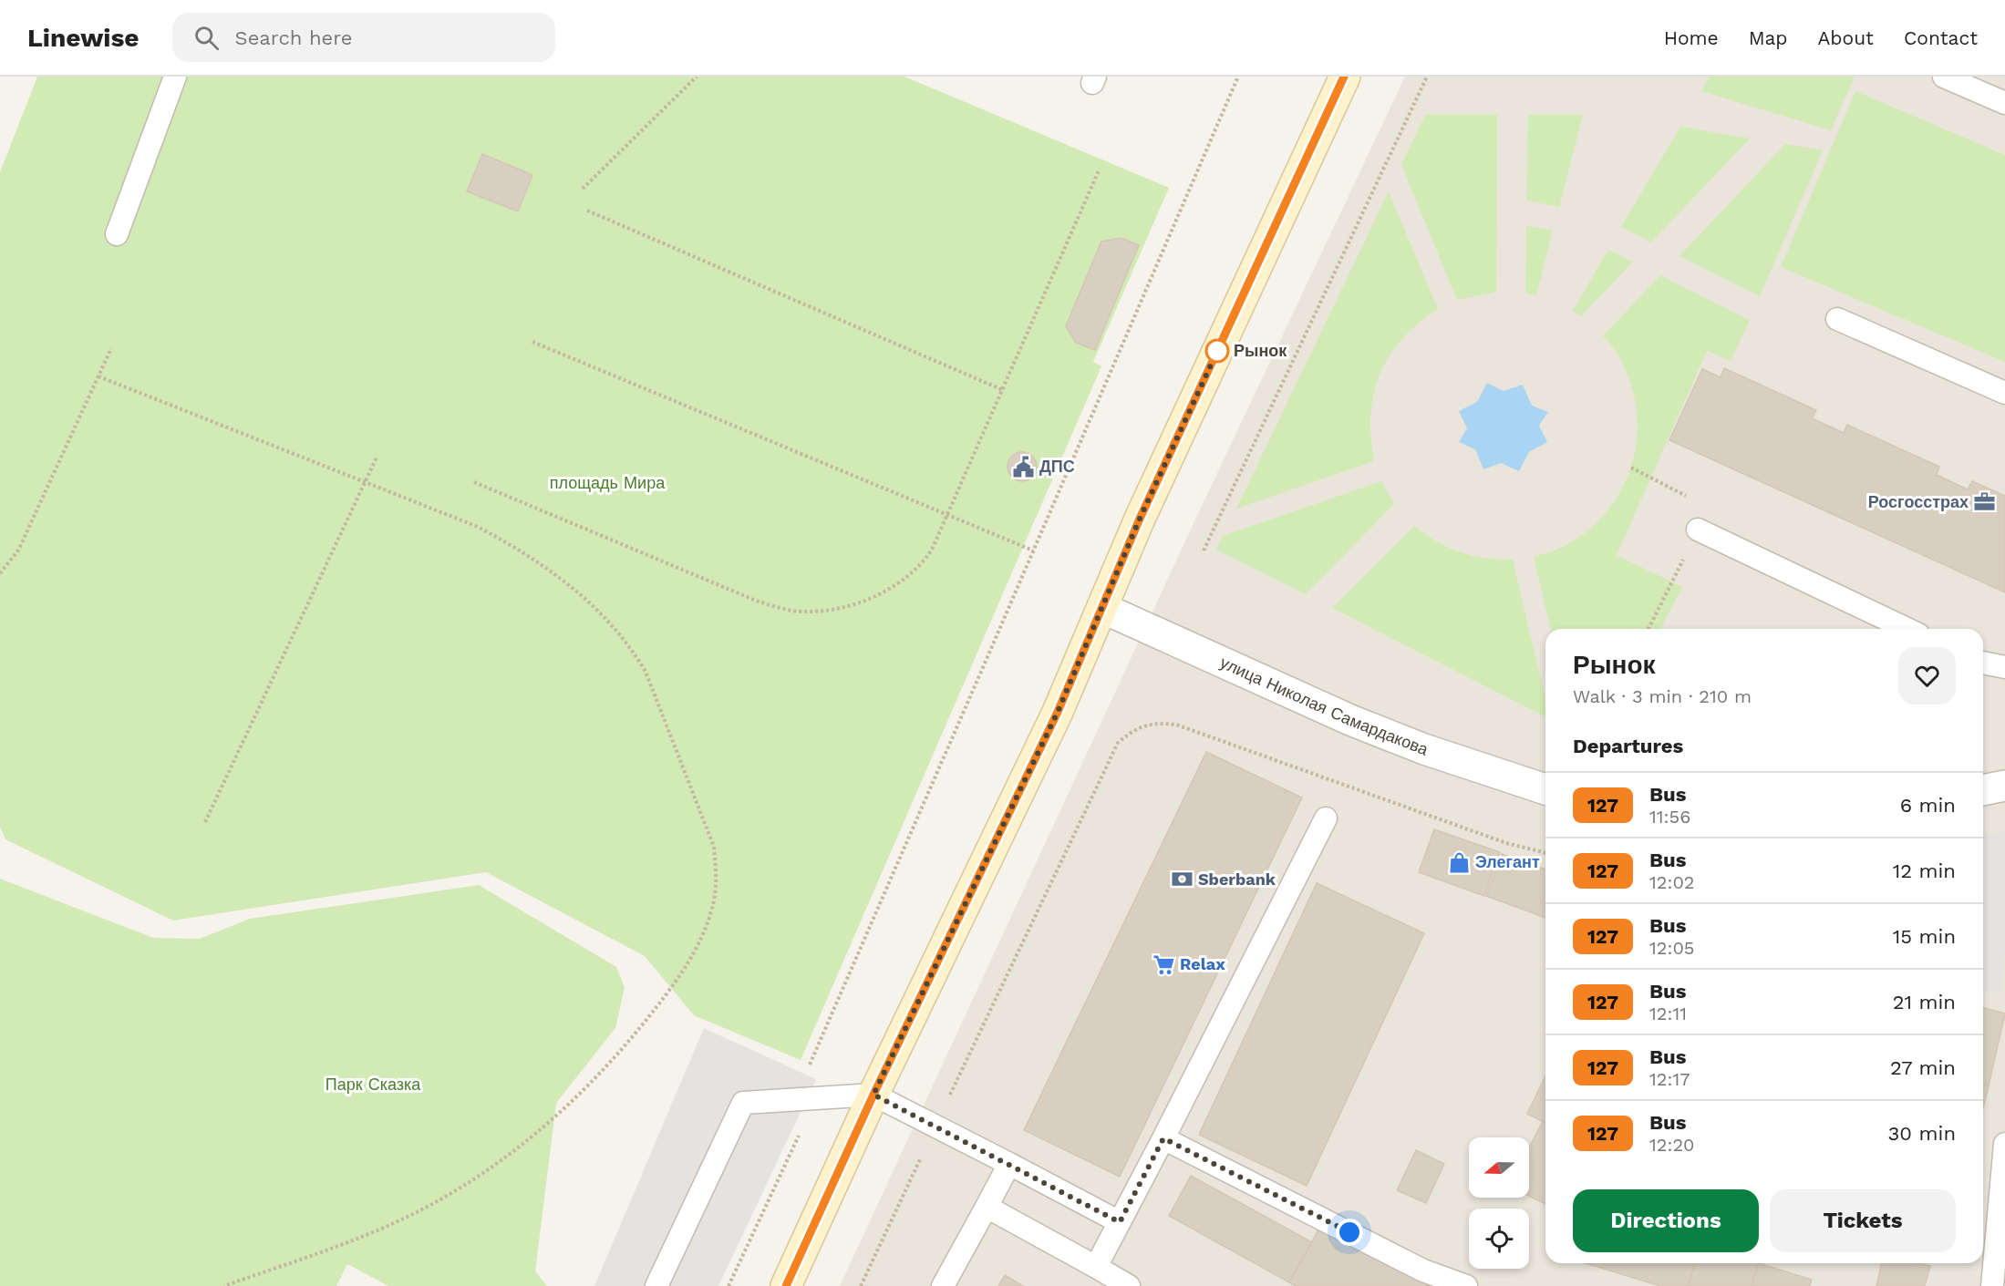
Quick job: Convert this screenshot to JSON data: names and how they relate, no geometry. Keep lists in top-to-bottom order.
{
  "streets": {
    "street": ["улица Николая Самардакова"]
  },
  "parks": ["площадь Мира", "Парк Сказка"],
  "places": {
    "other": ["Рынок"],
    "public building": ["ДПС"],
    "office": ["Росгосстрах"],
    "shop": ["Элегант"],
    "bank": ["Sberbank"],
    "supermarket": ["Relax"]
  },
  "lines": ["bus line 127"],
  "north": "left",
  "page": {
    "header": "Linewise",
    "search": "Search here",
    "nav": [
      "Home",
      "Map",
      "About",
      "Contact"
    ],
    "heading": [
      ["Рынок", "Walk · 3 min · 210 m"],
      "Departures"
    ],
    "list": [
      {
        "mark": "127",
        "name": "Bus",
        "note": "11:56",
        "value": "6 min"
      },
      {
        "mark": "127",
        "name": "Bus",
        "note": "12:02",
        "value": "12 min"
      },
      {
        "mark": "127",
        "name": "Bus",
        "note": "12:05",
        "value": "15 min"
      },
      {
        "mark": "127",
        "name": "Bus",
        "note": "12:11",
        "value": "21 min"
      },
      {
        "mark": "127",
        "name": "Bus",
        "note": "12:17",
        "value": "27 min"
      },
      {
        "mark": "127",
        "name": "Bus",
        "note": "12:20",
        "value": "30 min"
      }
    ],
    "buttons": ["Directions", "Tickets"]
  }
}
